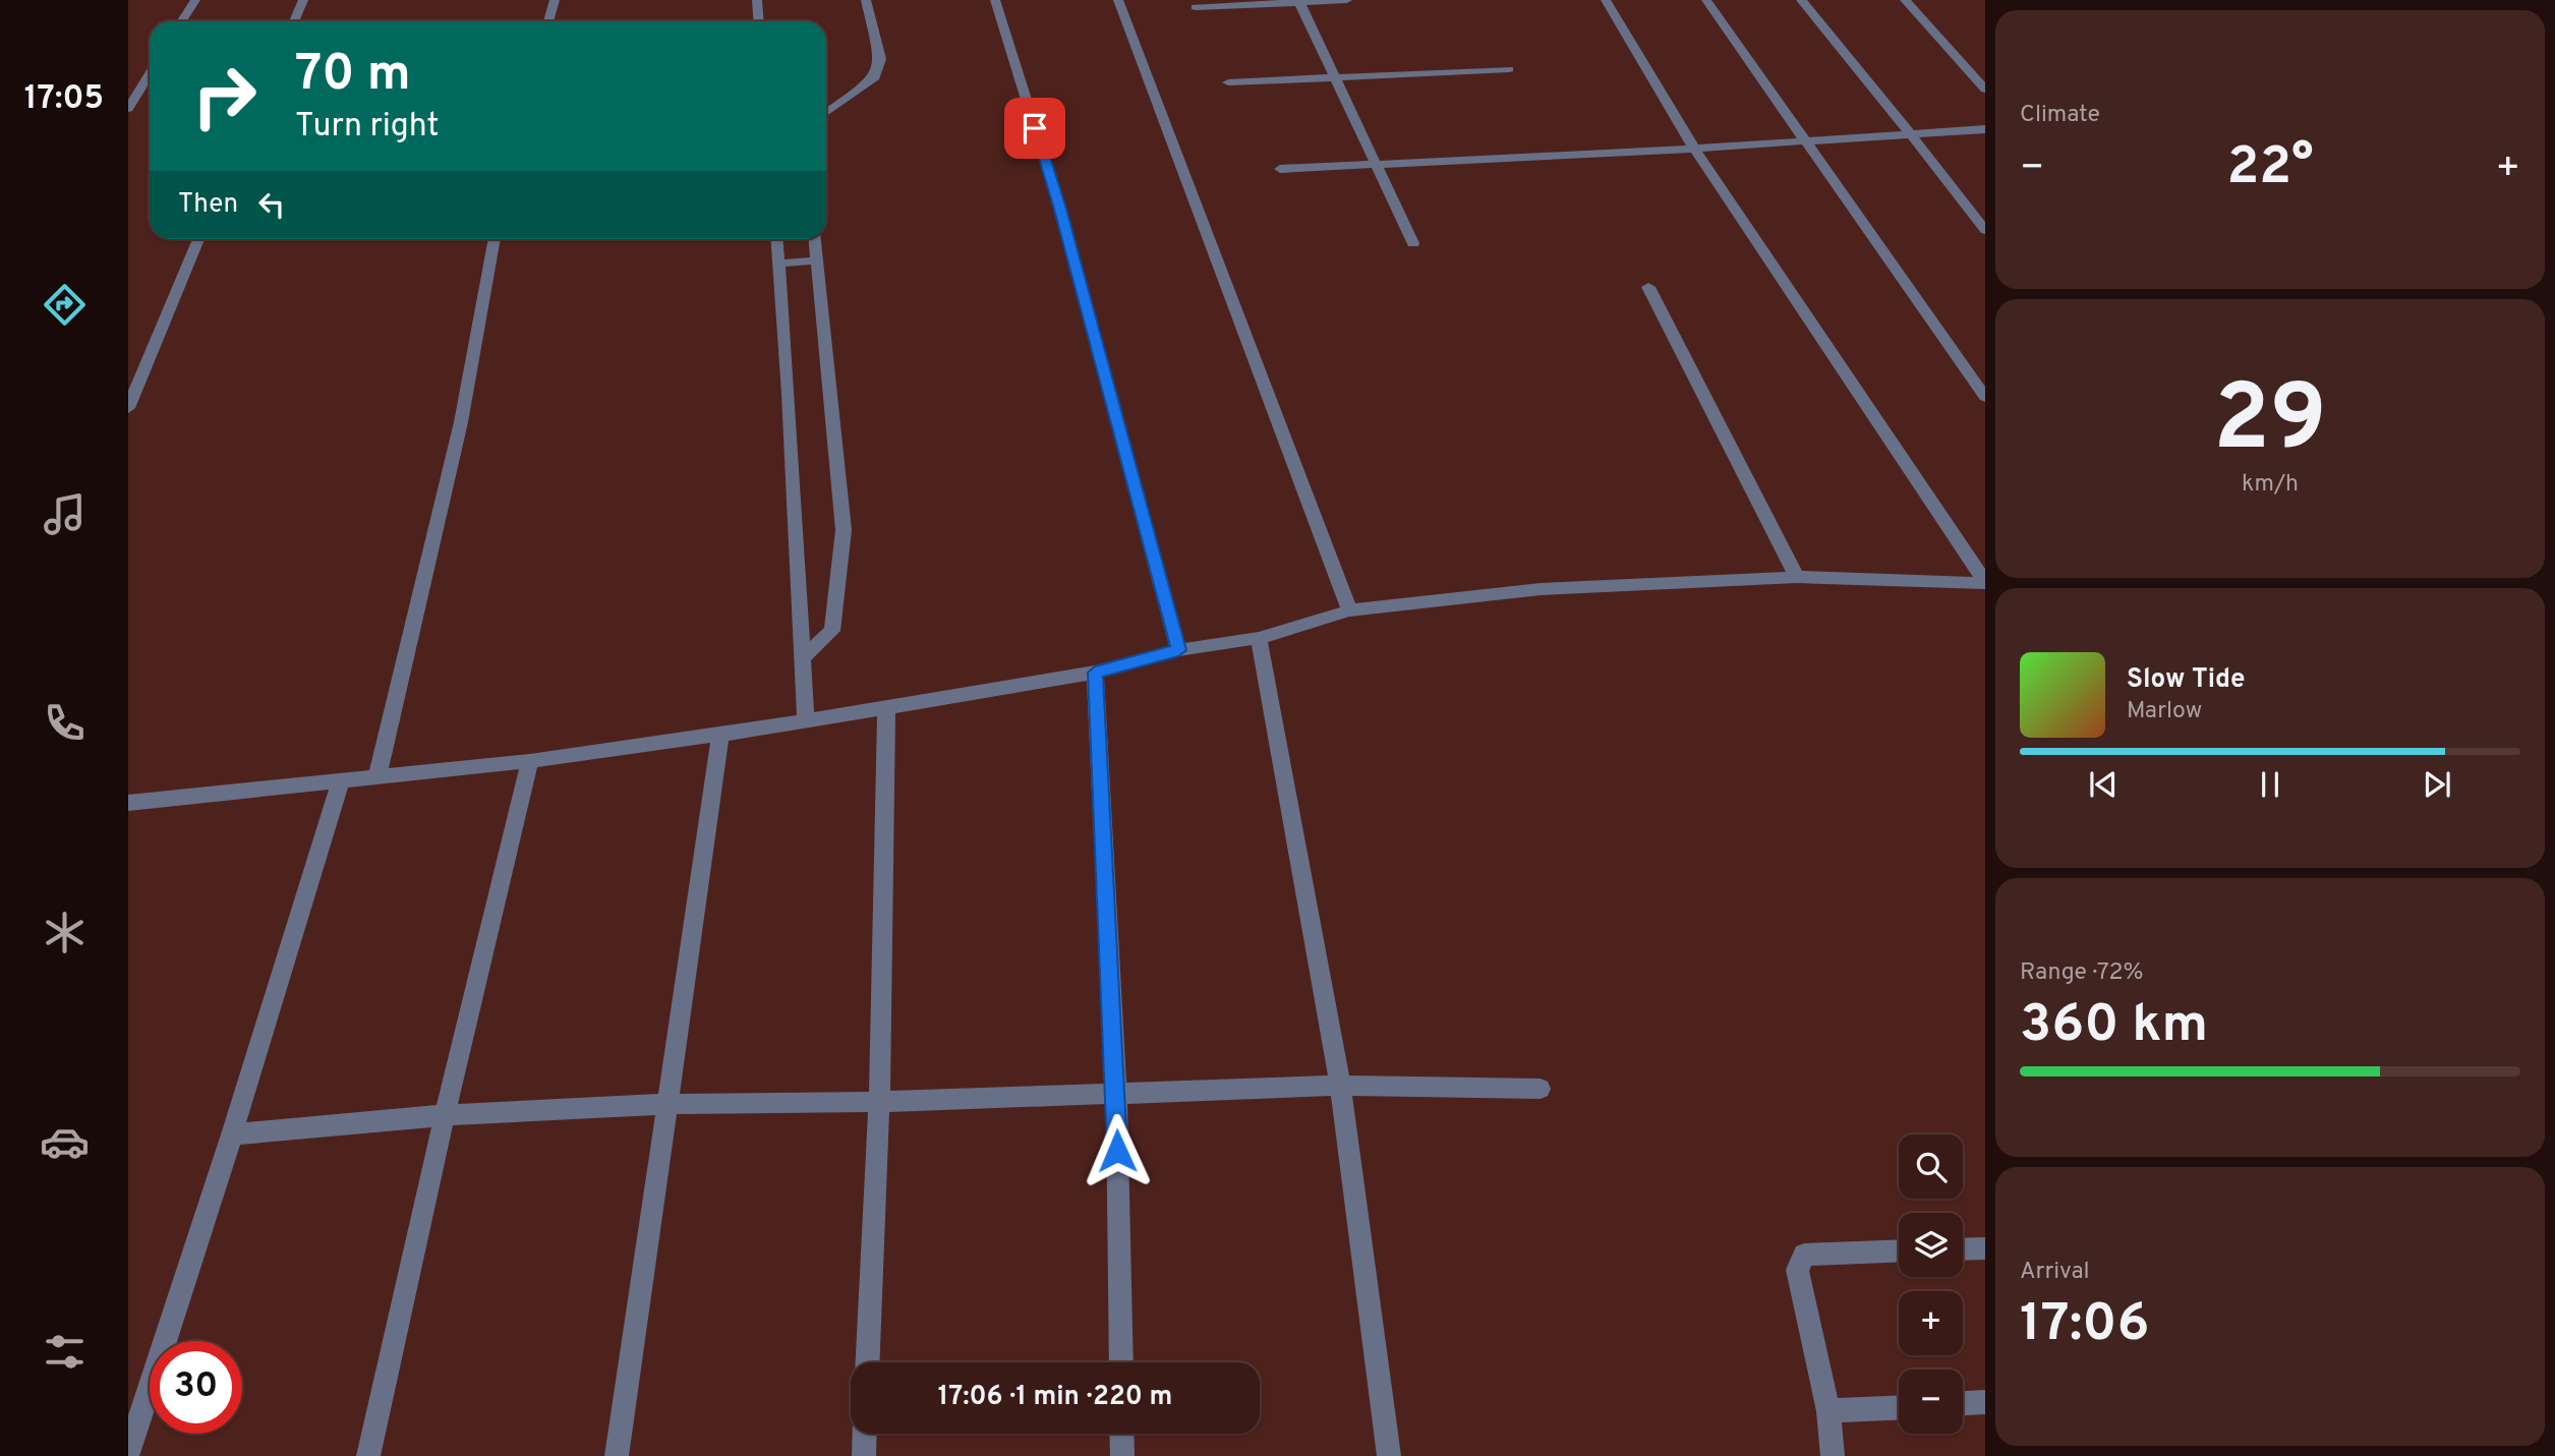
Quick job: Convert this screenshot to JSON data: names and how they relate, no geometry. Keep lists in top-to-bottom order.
{
  "page": {
    "tabs": "17:05",
    "tile": [
      "Climate",
      ["29", "km/h"],
      ["Range · 72%", "360 km"],
      ["Arrival", "17:06"]
    ],
    "turn": ["70 m", "Turn right"],
    "heat": ["−", "22°", "+"],
    "then": "Then",
    "song": ["Slow Tide", "Marlow"],
    "map_buttons": ["+", "−"],
    "limit": "30",
    "trip": "17:06 · 1 min · 220 m"
  }
}
